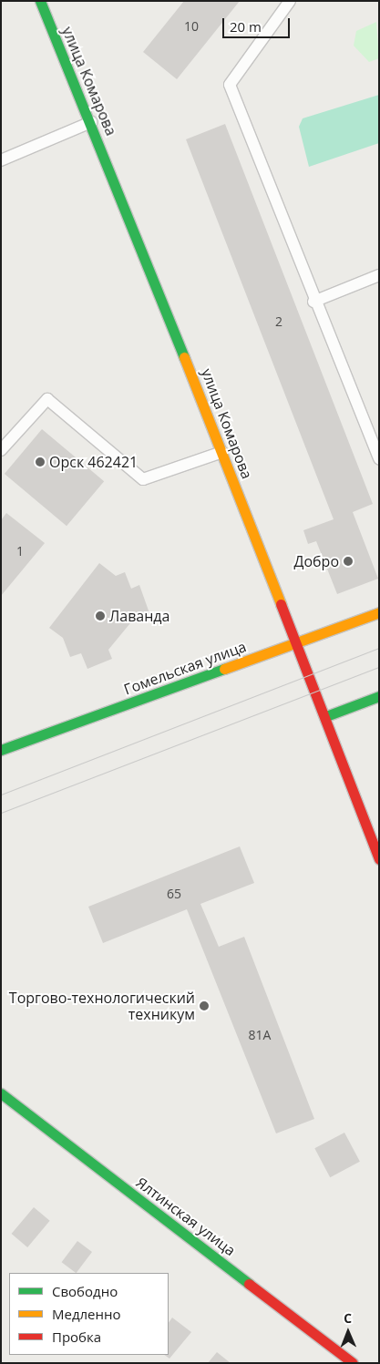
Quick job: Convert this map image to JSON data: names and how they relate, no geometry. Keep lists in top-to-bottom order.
{
  "streets": {
    "main road": ["улица Комарова", "Гомельская улица", "Ялтинская улица"]
  },
  "crossings": [
    ["улица Комарова", "Гомельская улица"]
  ],
  "places": [
    "Орск 462421",
    "Добро",
    "Лаванда",
    "Торгово-технологический техникум"
  ],
  "house_numbers": [
    "10",
    "2",
    "1",
    "65",
    "81А"
  ],
  "legend": ["Свободно", "Медленно", "Пробка"],
  "scale_bar": "20 m",
  "north": "top"
}
